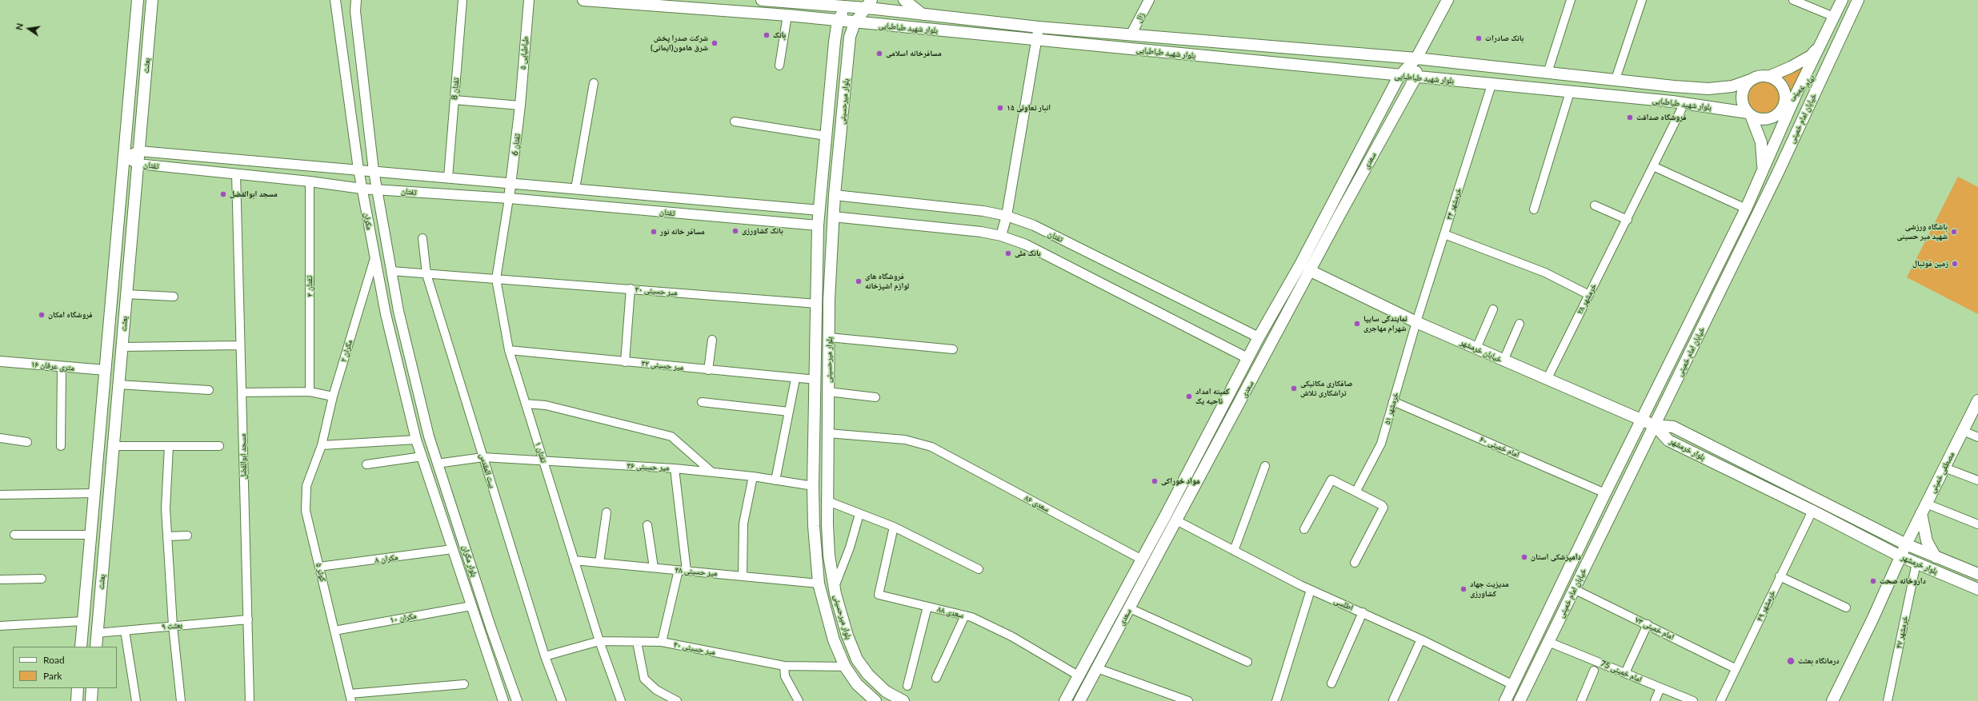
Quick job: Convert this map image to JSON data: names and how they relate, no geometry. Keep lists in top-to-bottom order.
{
  "streets": {
    "main road": [
      "بلوار شهید طباطبایی",
      "بعثت",
      "امام خمینی",
      "بلوار میرحسینی",
      "خیابان امام خمینی",
      "سعدی",
      "خیابان خرمشهر",
      "بلوار خرمشهر",
      "مصطفی خمینی"
    ],
    "street": [
      "زال",
      "طباطبایی ۵",
      "تفتان 8",
      "تفتان 6",
      "تفتان",
      "خرمشهر ۳۴",
      "مکران",
      "تفتان ۳",
      "میر حسینی ۳۰",
      "خرمشهر ۲۸",
      "مکران ۲",
      "میر حسینی ۳۲",
      "۱۶ متری عرفان",
      "خرمشهر ۵۱",
      "امام خمینی ۶۰",
      "تفتان ۱",
      "مسجد ابوالفضل",
      "میر حسینی ۳۶",
      "بیت المقدس",
      "سعدی ۸۶",
      "مکران ۸",
      "بلوار مکران",
      "میر حسینی ۳۸",
      "کوثر ۵",
      "اطلسی",
      "خرمشهر ۴۹",
      "سعدی ۸۸",
      "مکران ۱۰",
      "بعثت ۹",
      "امام خمینی ۷۳",
      "خرمشهر ۴۷",
      "میر حسینی ۴۰",
      "امام خمینی 75"
    ]
  },
  "crossings": [
    ["زال", "بلوار شهید طباطبایی"],
    ["بلوار شهید طباطبایی", "امام خمینی"],
    ["بلوار شهید طباطبایی", "بلوار میرحسینی"],
    ["بلوار شهید طباطبایی", "خیابان امام خمینی"],
    ["بلوار شهید طباطبایی", "سعدی"],
    ["بلوار شهید طباطبایی", "خرمشهر ۳۴"],
    ["بلوار شهید طباطبایی", "خرمشهر ۲۸"],
    ["طباطبایی ۵", "تفتان 6"],
    ["بعثت", "تفتان"],
    ["بعثت", "۱۶ متری عرفان"],
    ["بعثت", "بعثت ۹"],
    ["امام خمینی", "خیابان امام خمینی"],
    ["تفتان 8", "تفتان"],
    ["بلوار میرحسینی", "تفتان"],
    ["بلوار میرحسینی", "میر حسینی ۳۰"],
    ["بلوار میرحسینی", "میر حسینی ۳۲"],
    ["بلوار میرحسینی", "میر حسینی ۳۶"],
    ["بلوار میرحسینی", "سعدی ۸۶"],
    ["بلوار میرحسینی", "میر حسینی ۳۸"],
    ["بلوار میرحسینی", "میر حسینی ۴۰"],
    ["خیابان امام خمینی", "خیابان خرمشهر"],
    ["خیابان امام خمینی", "امام خمینی ۶۰"],
    ["خیابان امام خمینی", "بلوار خرمشهر"],
    ["خیابان امام خمینی", "اطلسی"],
    ["خیابان امام خمینی", "امام خمینی ۷۳"],
    ["خیابان امام خمینی", "امام خمینی 75"],
    ["تفتان 6", "تفتان"],
    ["تفتان 6", "تفتان ۱"],
    ["سعدی", "تفتان"],
    ["سعدی", "خیابان خرمشهر"],
    ["سعدی", "سعدی ۸۶"],
    ["سعدی", "اطلسی"],
    ["سعدی", "سعدی ۸۸"],
    ["تفتان", "مکران"],
    ["تفتان", "تفتان ۳"],
    ["تفتان", "تفتان ۱"],
    ["تفتان", "مسجد ابوالفضل"],
    ["خرمشهر ۳۴", "خیابان خرمشهر"],
    ["خرمشهر ۳۴", "خرمشهر ۵۱"],
    ["مکران", "میر حسینی ۳۰"],
    ["مکران", "مکران ۲"],
    ["مکران", "بلوار مکران"],
    ["میر حسینی ۳۰", "تفتان ۱"],
    ["میر حسینی ۳۰", "بیت المقدس"],
    ["خرمشهر ۲۸", "خیابان خرمشهر"],
    ["مکران ۲", "کوثر ۵"],
    ["خیابان خرمشهر", "خرمشهر ۵۱"],
    ["خیابان خرمشهر", "بلوار خرمشهر"],
    ["میر حسینی ۳۲", "تفتان ۱"],
    ["خرمشهر ۵۱", "امام خمینی ۶۰"],
    ["بلوار خرمشهر", "مصطفی خمینی"],
    ["بلوار خرمشهر", "خرمشهر ۴۹"],
    ["بلوار خرمشهر", "خرمشهر ۴۷"],
    ["تفتان ۱", "میر حسینی ۳۶"],
    ["تفتان ۱", "میر حسینی ۳۸"],
    ["تفتان ۱", "میر حسینی ۴۰"],
    ["مسجد ابوالفضل", "بعثت ۹"],
    ["میر حسینی ۳۶", "بیت المقدس"],
    ["میر حسینی ۳۶", "بلوار مکران"],
    ["بیت المقدس", "میر حسینی ۴۰"],
    ["مکران ۸", "بلوار مکران"],
    ["مکران ۸", "کوثر ۵"],
    ["بلوار مکران", "مکران ۱۰"],
    ["کوثر ۵", "مکران ۱۰"],
    ["خرمشهر ۴۹", "امام خمینی ۷۳"]
  ],
  "places": [
    "بانک",
    "بانک صادرات",
    "شرکت صدرا پخش شرق هامون(ایمانی)",
    "مسافرخانه اسلامی",
    "انبار تعاونی ۱۵",
    "فروشگاه صداقت",
    "مسجد ابوالفضل",
    "بانک کشاورزی",
    "مسافر خانه نور",
    "باشگاه ورزشی شهید میر حسینی",
    "بانک ملی",
    "زمین فوتبال",
    "فروشگاه های لوازم اشپزخانه",
    "فروشگاه امکان",
    "نمایندگی سایپا شهرام مهاجری",
    "صافکاری مکانیکی تراشکاری تلاش",
    "کمیته امداد ناحیه یک",
    "مواد خوراکی",
    "دامپزشکی استان",
    "داروخانه صحت",
    "مدیزیت جهاد کشاورزی",
    "درمانگاه بعثت"
  ],
  "legend": ["Road", "Park"],
  "north": "left"
}
